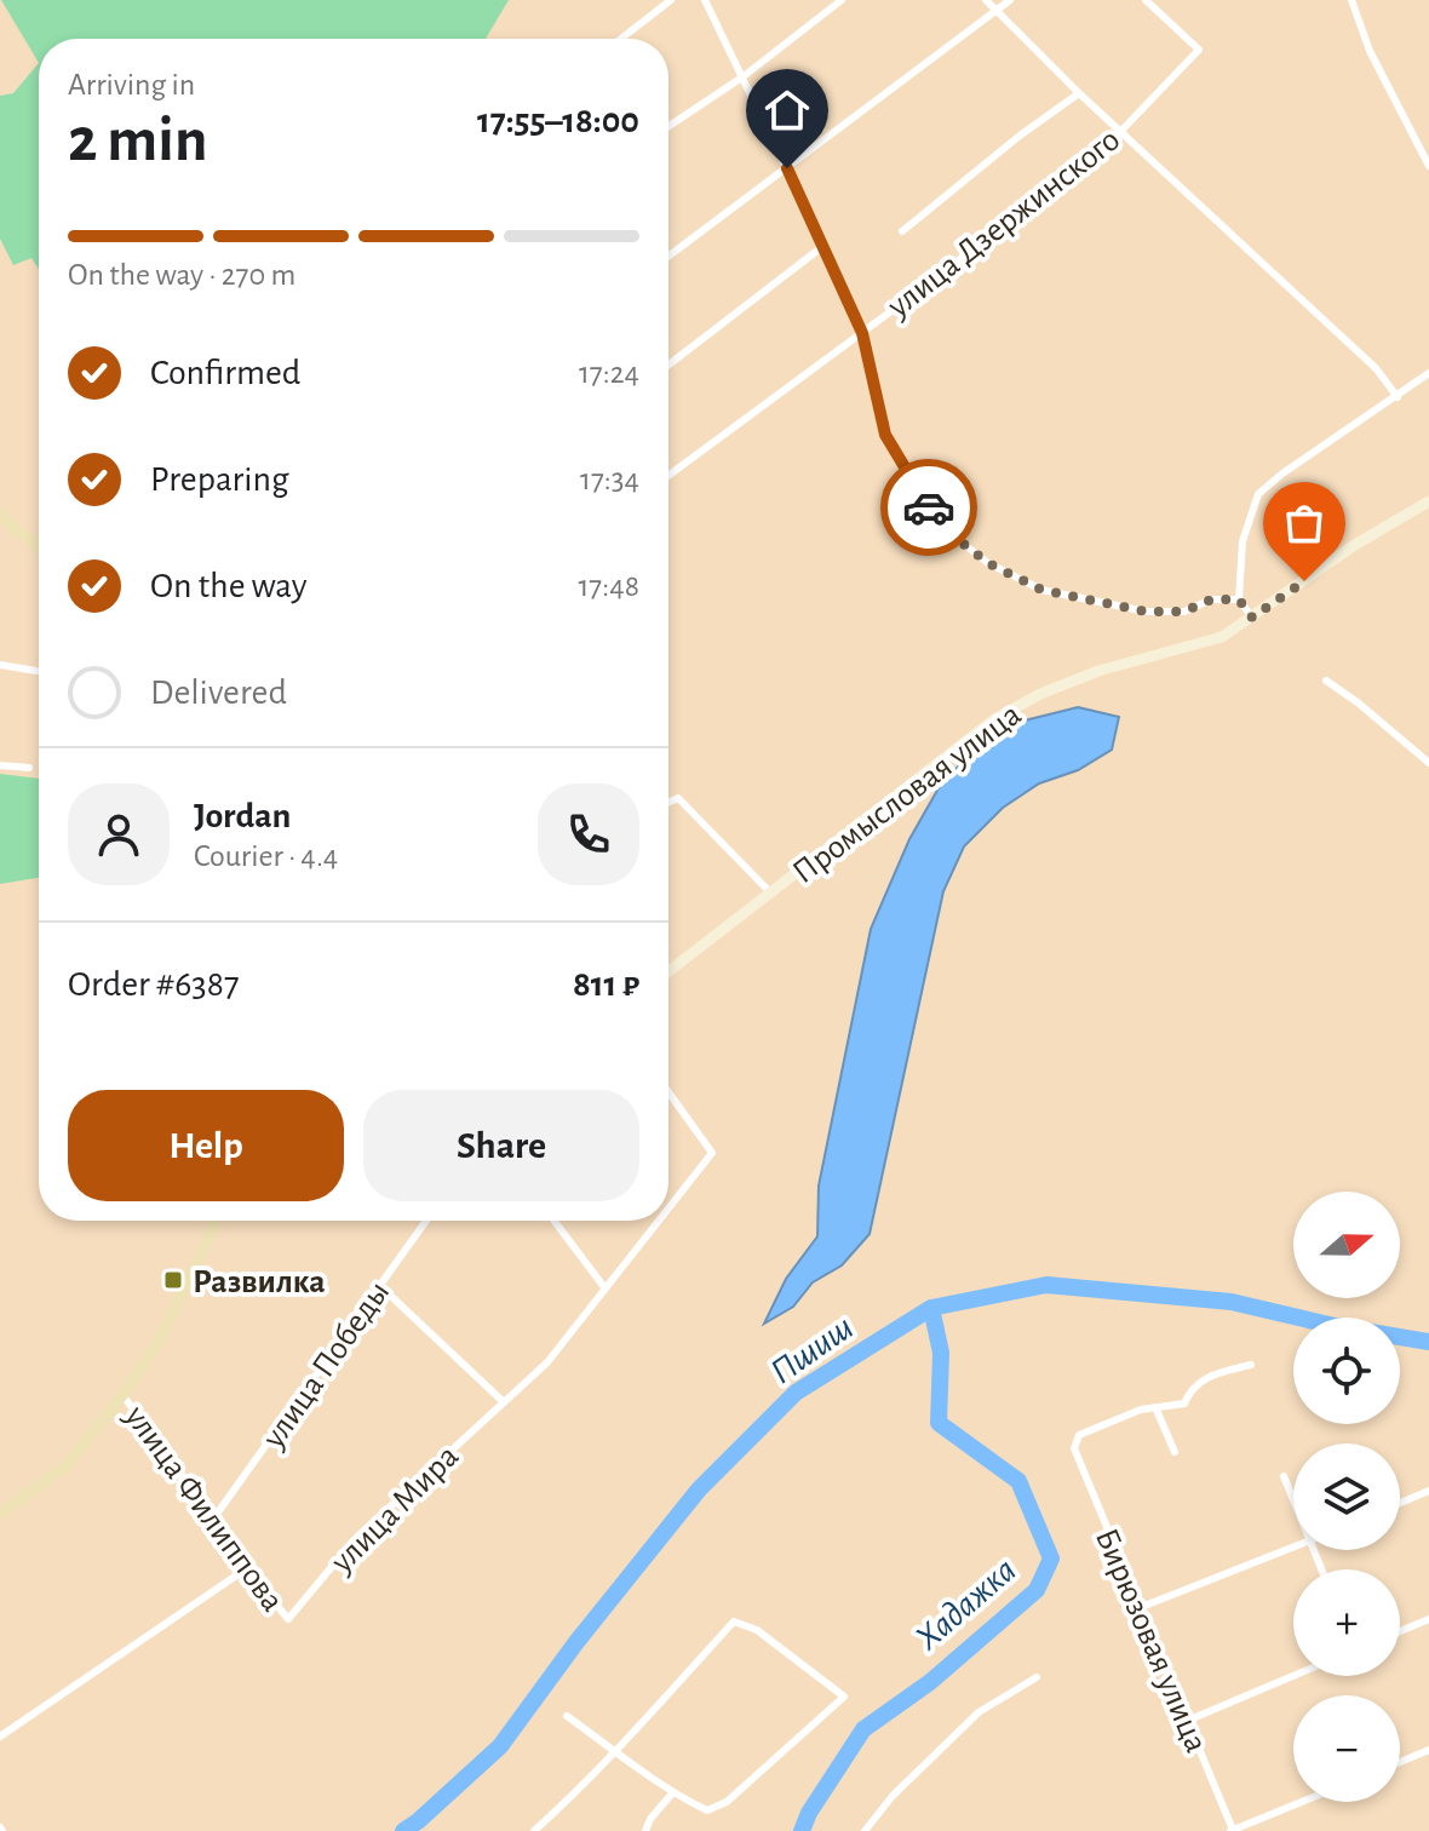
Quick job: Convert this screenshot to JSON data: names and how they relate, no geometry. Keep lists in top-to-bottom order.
{
  "streets": {
    "main road": ["Промысловая улица"],
    "street": [
      "улица Дзержинского",
      "улица Победы",
      "улица Филиппова",
      "улица Мира",
      "Бирюзовая улица"
    ]
  },
  "crossings": [
    ["улица Победы", "улица Филиппова"],
    ["улица Филиппова", "улица Мира"]
  ],
  "water": ["Пшиш", "Хадажка"],
  "places": {
    "transit": ["Развилка"]
  },
  "north": "right",
  "page": {
    "heading": ["2 min", "Arriving in", "17:55–18:00"],
    "panel": [
      "Jordan",
      "Courier · 4.4",
      "Order #6387",
      "811 ₽"
    ],
    "bar": "On the way · 270 m",
    "list": [
      ["Confirmed", "17:24"],
      ["Preparing", "17:34"],
      ["On the way", "17:48"],
      "Delivered"
    ],
    "buttons": ["Help", "Share"],
    "map_buttons": ["+", "−"]
  }
}
